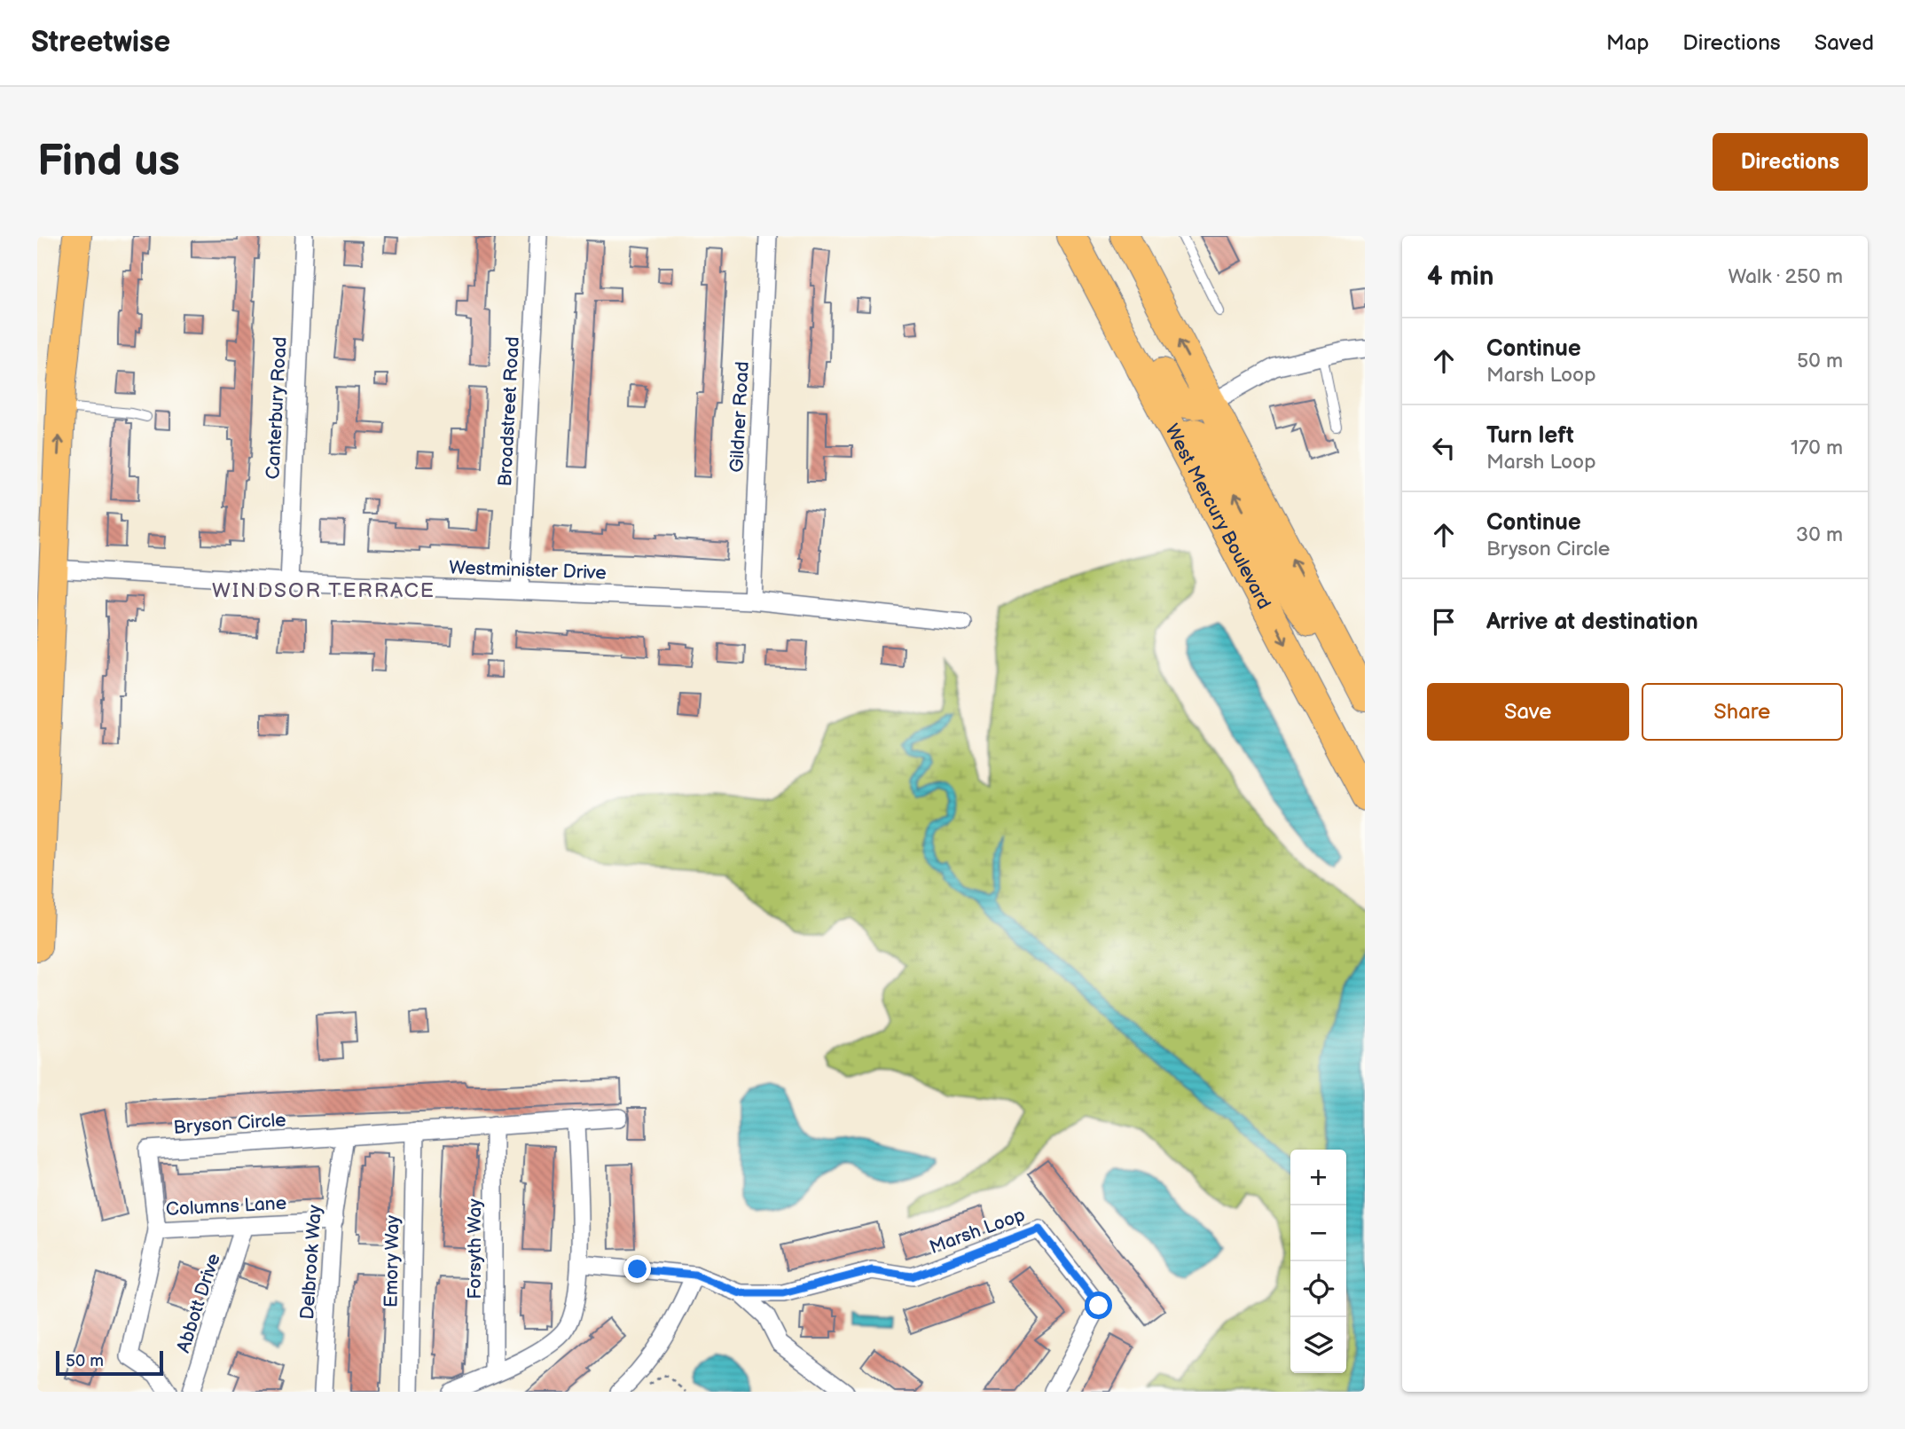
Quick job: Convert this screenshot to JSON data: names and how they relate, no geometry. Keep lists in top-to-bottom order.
{
  "streets": {
    "main road": ["West Mercury Boulevard"],
    "street": [
      "Canterbury Road",
      "Broadstreet Road",
      "Gildner Road",
      "Westminister Drive",
      "Bryson Circle",
      "Columns Lane",
      "Marsh Loop",
      "Forsyth Way",
      "Emory Way",
      "Delbrook Way",
      "Abbott Drive"
    ]
  },
  "crossings": [
    ["Canterbury Road", "Westminister Drive"],
    ["Broadstreet Road", "Westminister Drive"],
    ["Gildner Road", "Westminister Drive"],
    ["Bryson Circle", "Columns Lane"],
    ["Bryson Circle", "Forsyth Way"],
    ["Bryson Circle", "Emory Way"],
    ["Bryson Circle", "Delbrook Way"],
    ["Columns Lane", "Delbrook Way"],
    ["Columns Lane", "Abbott Drive"]
  ],
  "districts": ["WINDSOR TERRACE"],
  "scale_bar": "50 m",
  "page": {
    "header": "Streetwise",
    "nav": ["Map", "Directions", "Saved"],
    "buttons": [
      "Directions",
      ["Save", "Share"]
    ],
    "title": "Find us",
    "heading": ["4 min", "Walk · 250 m"],
    "list": [
      ["Continue", "Marsh Loop", "50 m"],
      ["Turn left", "Marsh Loop", "170 m"],
      ["Continue", "Bryson Circle", "30 m"],
      "Arrive at destination"
    ],
    "map_buttons": ["+", "−"],
    "scale": "50 m"
  }
}
